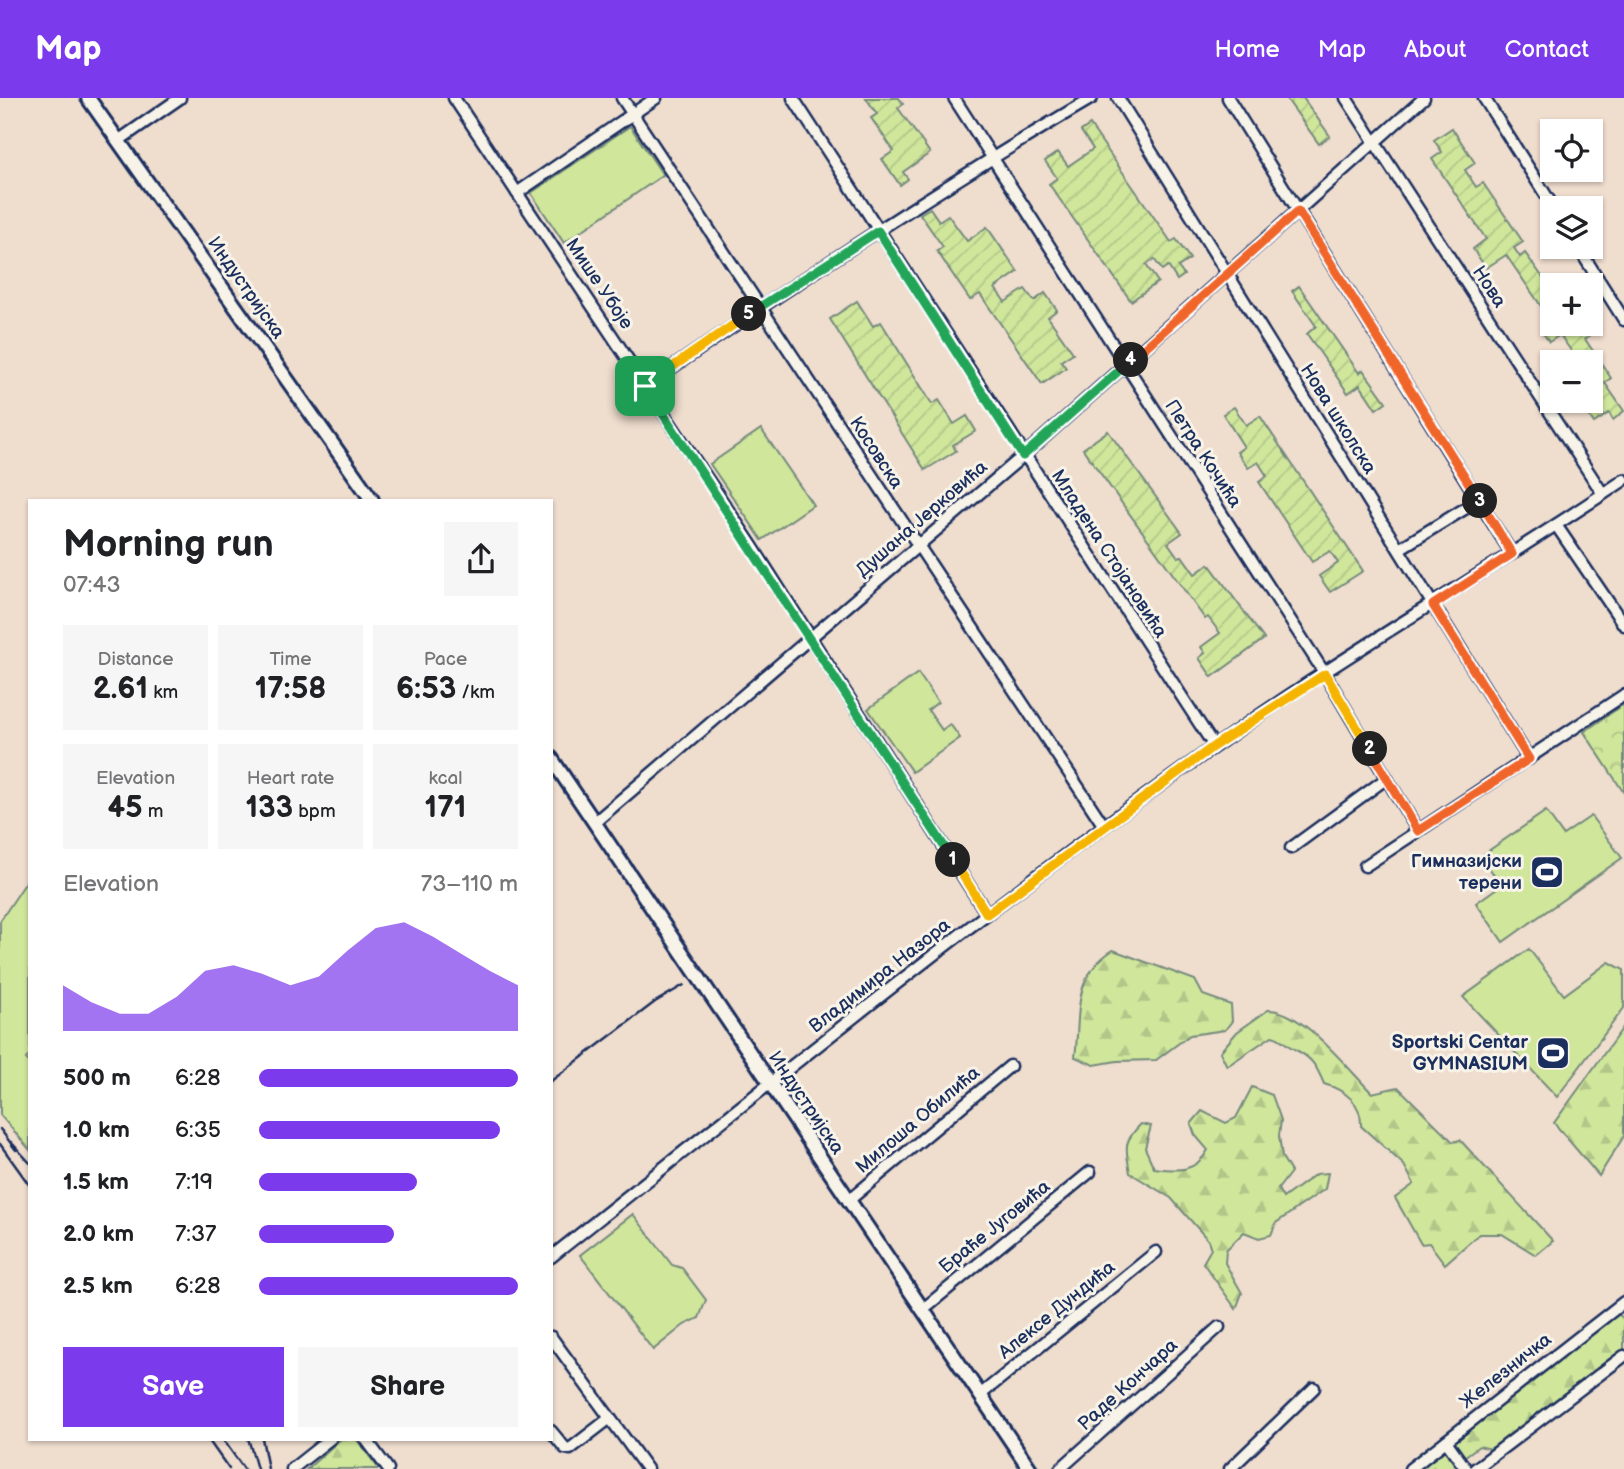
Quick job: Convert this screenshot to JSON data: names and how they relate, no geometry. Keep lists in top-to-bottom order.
{
  "streets": {
    "main road": ["Индустријска"],
    "street": [
      "Мише Убоје",
      "Нова",
      "Нова школска",
      "Косовска",
      "Петра Кочића",
      "Душана Јерковића",
      "Младена Стојановића",
      "Владимира Назора",
      "Милоша Обилића",
      "Браће Југовића",
      "Алексе Дундића",
      "Железничка",
      "Раде Кончара"
    ]
  },
  "crossings": [
    ["Мише Убоје", "Душана Јерковића"],
    ["Мише Убоје", "Владимира Назора"],
    ["Нова", "Душана Јерковића"],
    ["Нова", "Владимира Назора"],
    ["Индустријска", "Душана Јерковића"],
    ["Индустријска", "Владимира Назора"],
    ["Индустријска", "Милоша Обилића"],
    ["Индустријска", "Браће Југовића"],
    ["Индустријска", "Алексе Дундића"],
    ["Нова школска", "Душана Јерковића"],
    ["Нова школска", "Владимира Назора"],
    ["Косовска", "Душана Јерковића"],
    ["Косовска", "Владимира Назора"],
    ["Петра Кочића", "Душана Јерковића"],
    ["Петра Кочића", "Владимира Назора"],
    ["Душана Јерковића", "Младена Стојановића"],
    ["Младена Стојановића", "Владимира Назора"]
  ],
  "places": {
    "sports": ["Гимназијски терени", "Sportski Centar GYMNASIUM"]
  },
  "page": {
    "header": "Map",
    "nav": [
      "Home",
      "Map",
      "About",
      "Contact"
    ],
    "map_buttons": ["+", "−"],
    "pins": [
      "5",
      "4",
      "3",
      "2",
      "1"
    ],
    "heading": ["Morning run", "07:43"],
    "stats": [
      ["Distance", "2.61 km"],
      ["Time", "17:58"],
      ["Pace", "6:53 /km"],
      ["Elevation", "45 m"],
      ["Heart rate", "133 bpm"],
      ["kcal", "171"]
    ],
    "chart": ["Elevation", "73–110 m"],
    "list": [
      {
        "name": "500 m",
        "note": "6:28"
      },
      {
        "name": "1.0 km",
        "note": "6:35"
      },
      {
        "name": "1.5 km",
        "note": "7:19"
      },
      {
        "name": "2.0 km",
        "note": "7:37"
      },
      {
        "name": "2.5 km",
        "note": "6:28"
      }
    ],
    "buttons": ["Save", "Share"]
  }
}
